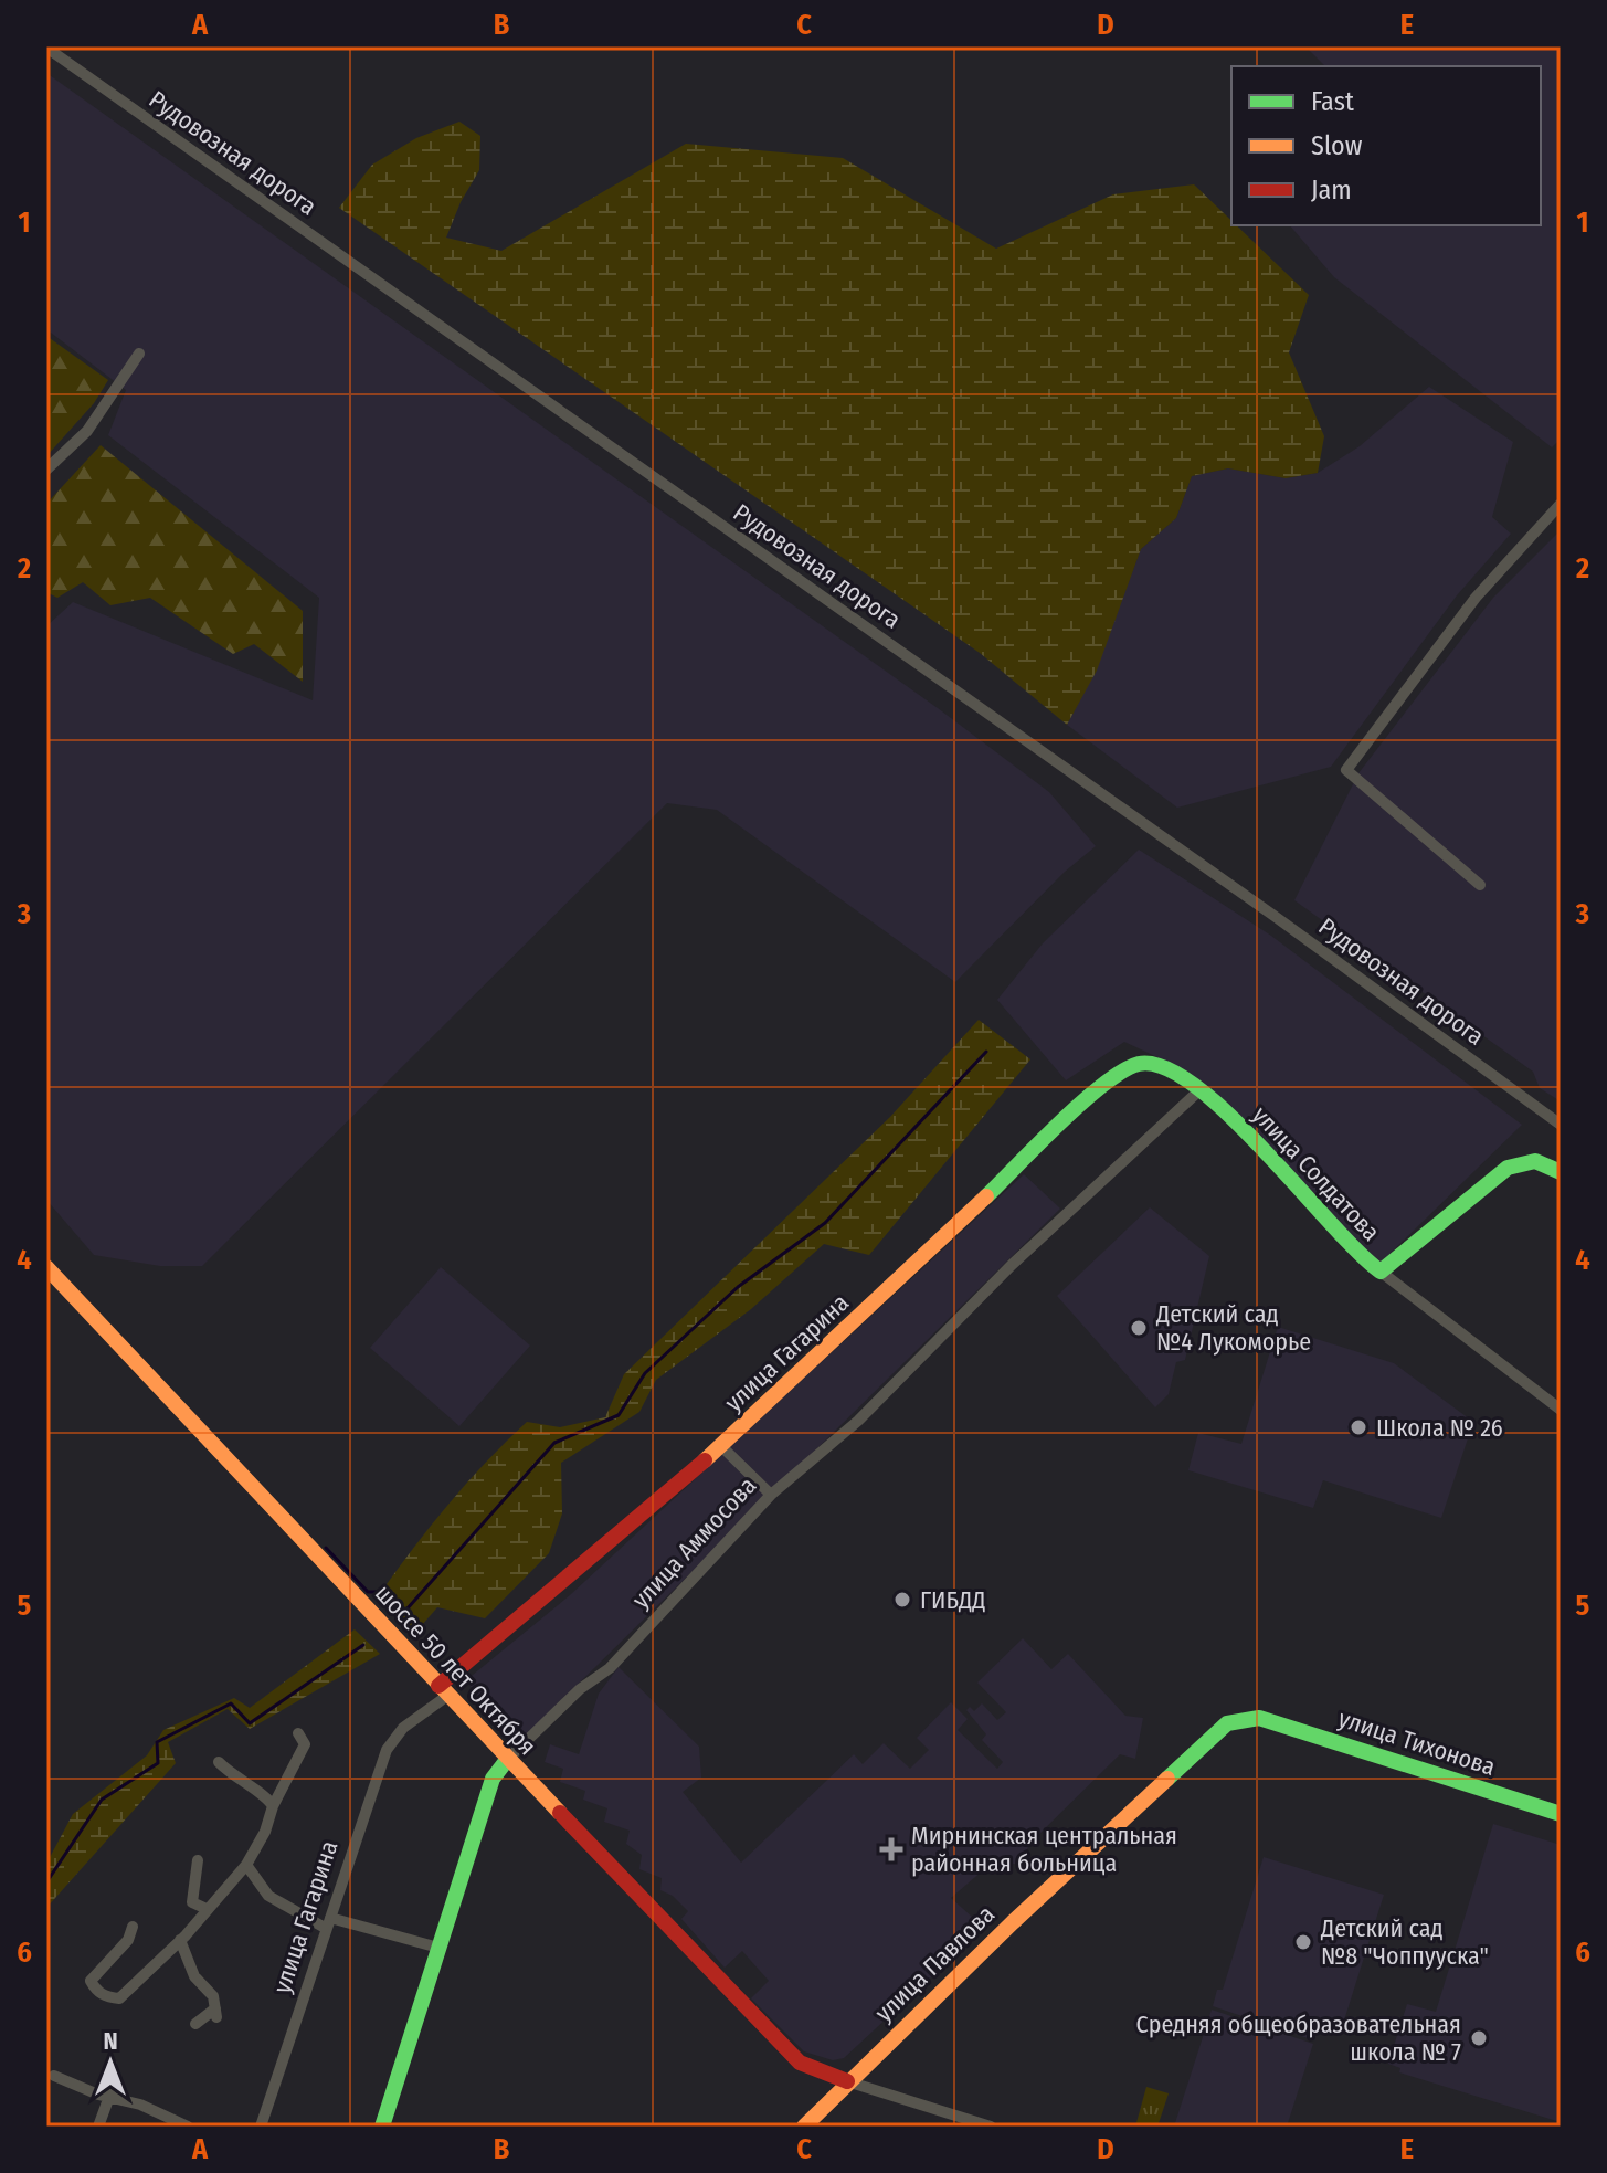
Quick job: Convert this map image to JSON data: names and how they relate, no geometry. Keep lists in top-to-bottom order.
{
  "streets": {
    "street": [
      "Рудовозная дорога",
      "улица Солдатова",
      "улица Гагарина",
      "улица Аммосова",
      "шоссе 50 лет Октября",
      "улица Тихонова",
      "улица Павлова"
    ]
  },
  "crossings": [
    ["улица Солдатова", "улица Гагарина"],
    ["улица Солдатова", "улица Аммосова"],
    ["улица Гагарина", "шоссе 50 лет Октября"],
    ["улица Аммосова", "шоссе 50 лет Октября"],
    ["шоссе 50 лет Октября", "улица Павлова"],
    ["улица Тихонова", "улица Павлова"]
  ],
  "places": {
    "other": [
      "Детский сад №4 Лукоморье",
      "Школа № 26",
      "ГИБДД",
      "Детский сад №8 \"Чоппууска\"",
      "Cредняя общеобразовательная школа № 7"
    ],
    "health": ["Мирнинская центральная районная больница"]
  },
  "legend": ["Fast", "Slow", "Jam"],
  "north": "top",
  "grid": {
    "columns": [
      "A",
      "B",
      "C",
      "D",
      "E"
    ],
    "rows": [
      "1",
      "2",
      "3",
      "4",
      "5",
      "6"
    ]
  }
}
